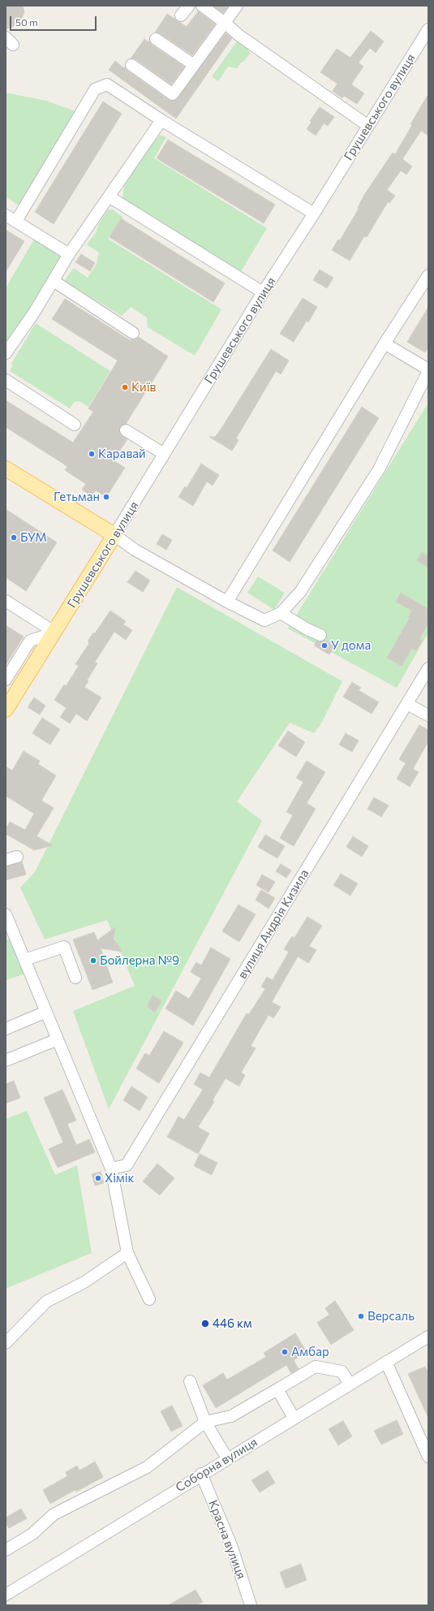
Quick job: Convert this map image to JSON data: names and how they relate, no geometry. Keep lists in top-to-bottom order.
{
  "streets": {
    "main road": ["Грушевського вулиця"],
    "street": ["вулиця Андрія Кизила", "Соборна вулиця", "Красна вулиця"]
  },
  "crossings": [
    ["Соборна вулиця", "Красна вулиця"]
  ],
  "places": [
    "Київ",
    "Каравай",
    "Гетьман",
    "БУМ",
    "У дома",
    "Бойлерна №9",
    "Хімік",
    "Версаль",
    "446 км",
    "Амбар"
  ],
  "scale_bar": "50 m"
}
